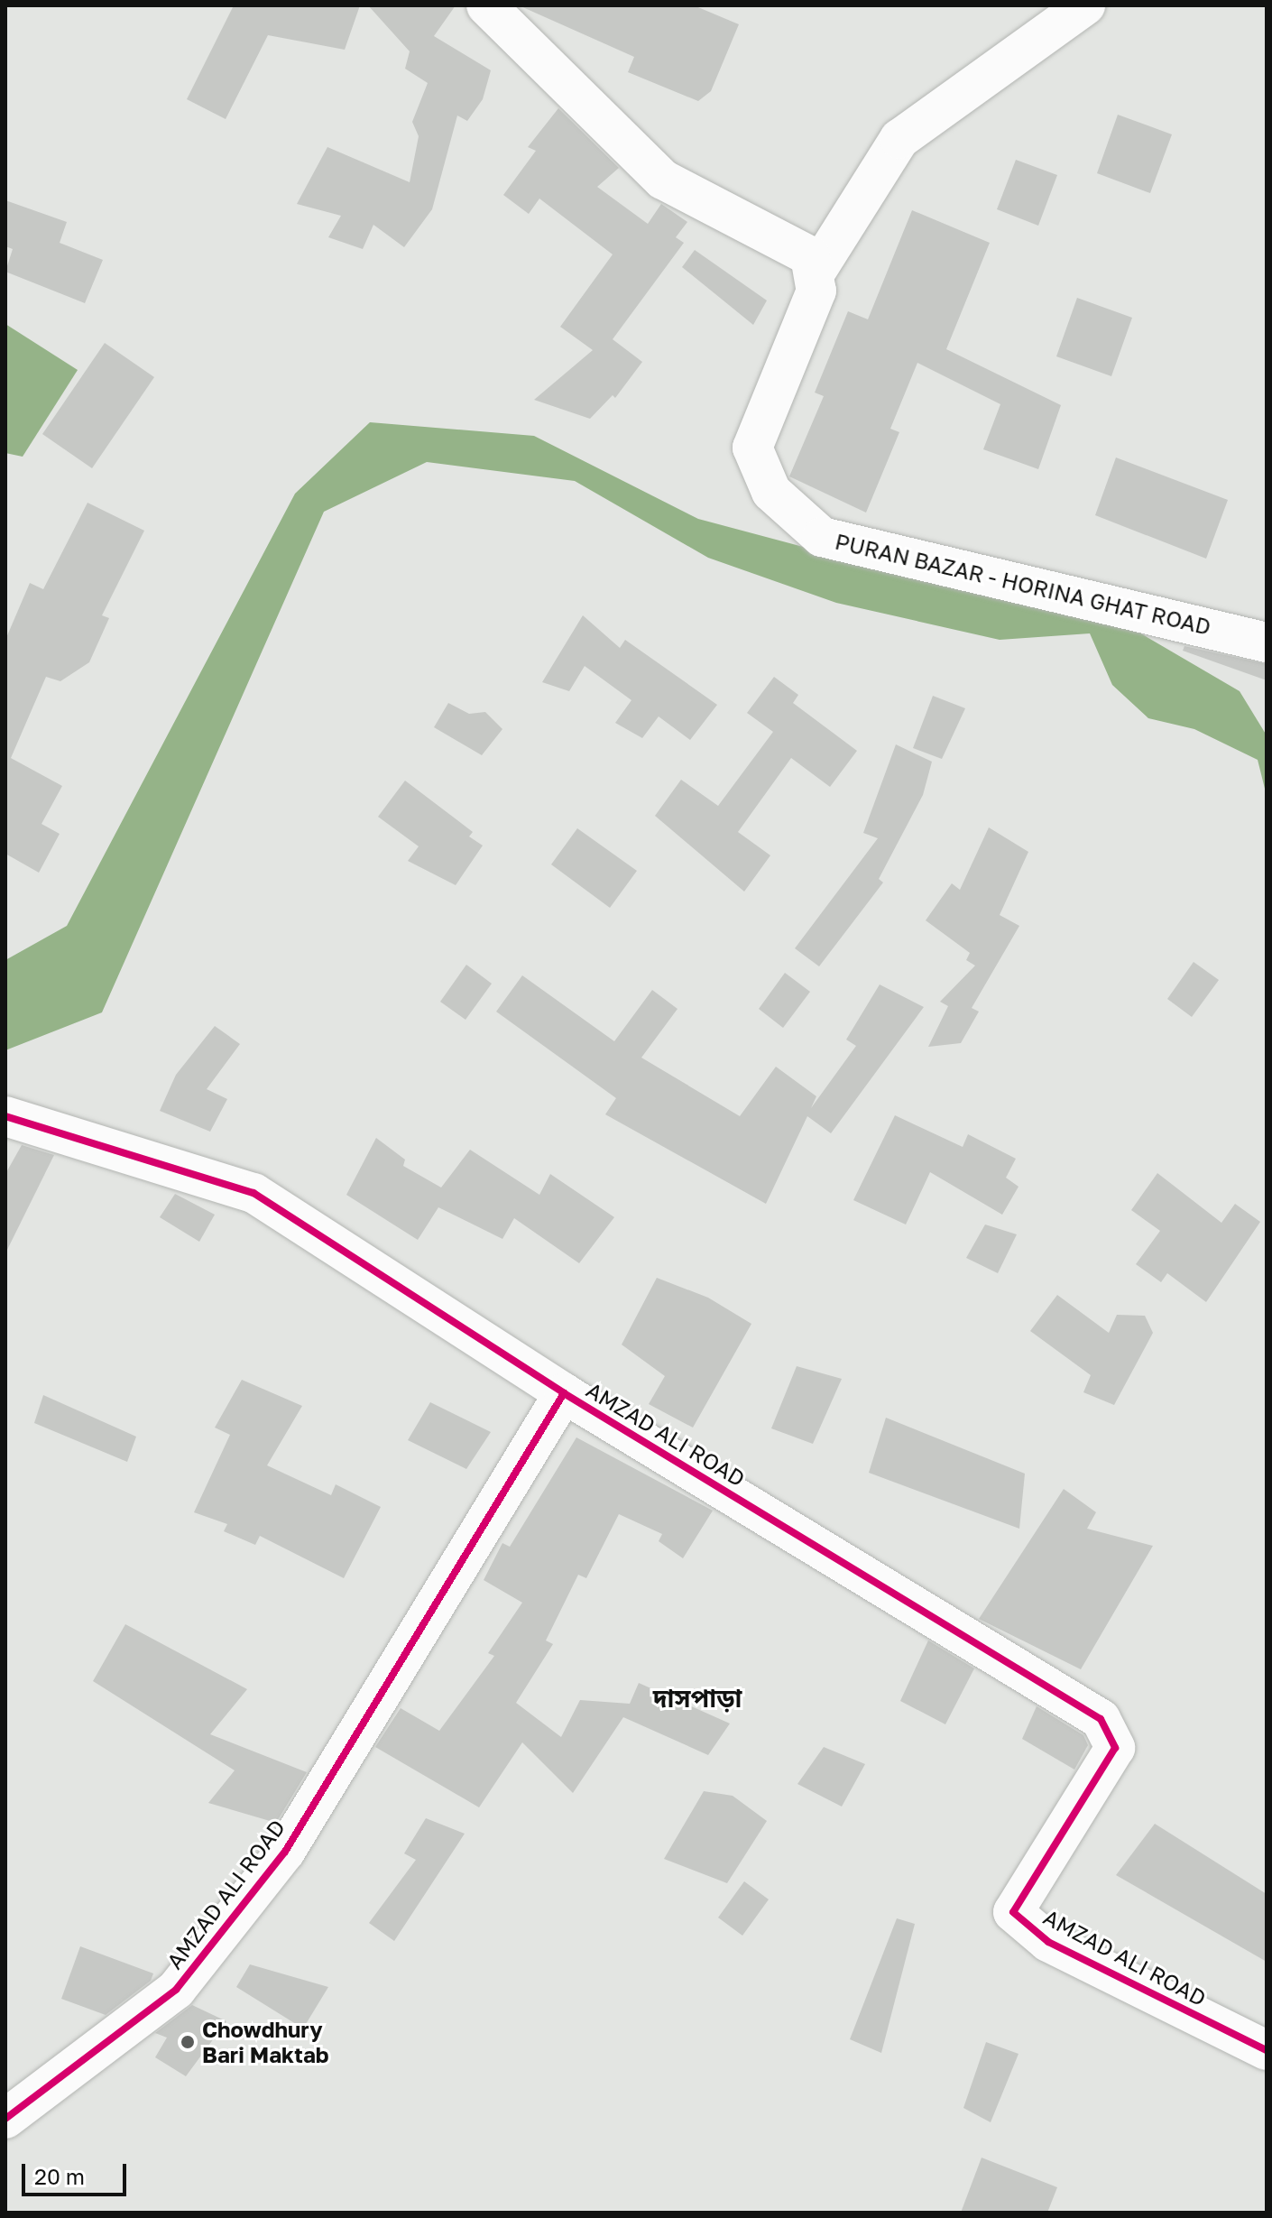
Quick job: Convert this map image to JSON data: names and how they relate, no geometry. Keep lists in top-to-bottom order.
{
  "streets": {
    "street": ["PURAN BAZAR - HORINA GHAT ROAD", "AMZAD ALI ROAD"]
  },
  "districts": ["দাসপাড়া"],
  "places": ["Chowdhury Bari Maktab"],
  "scale_bar": "20 m"
}
